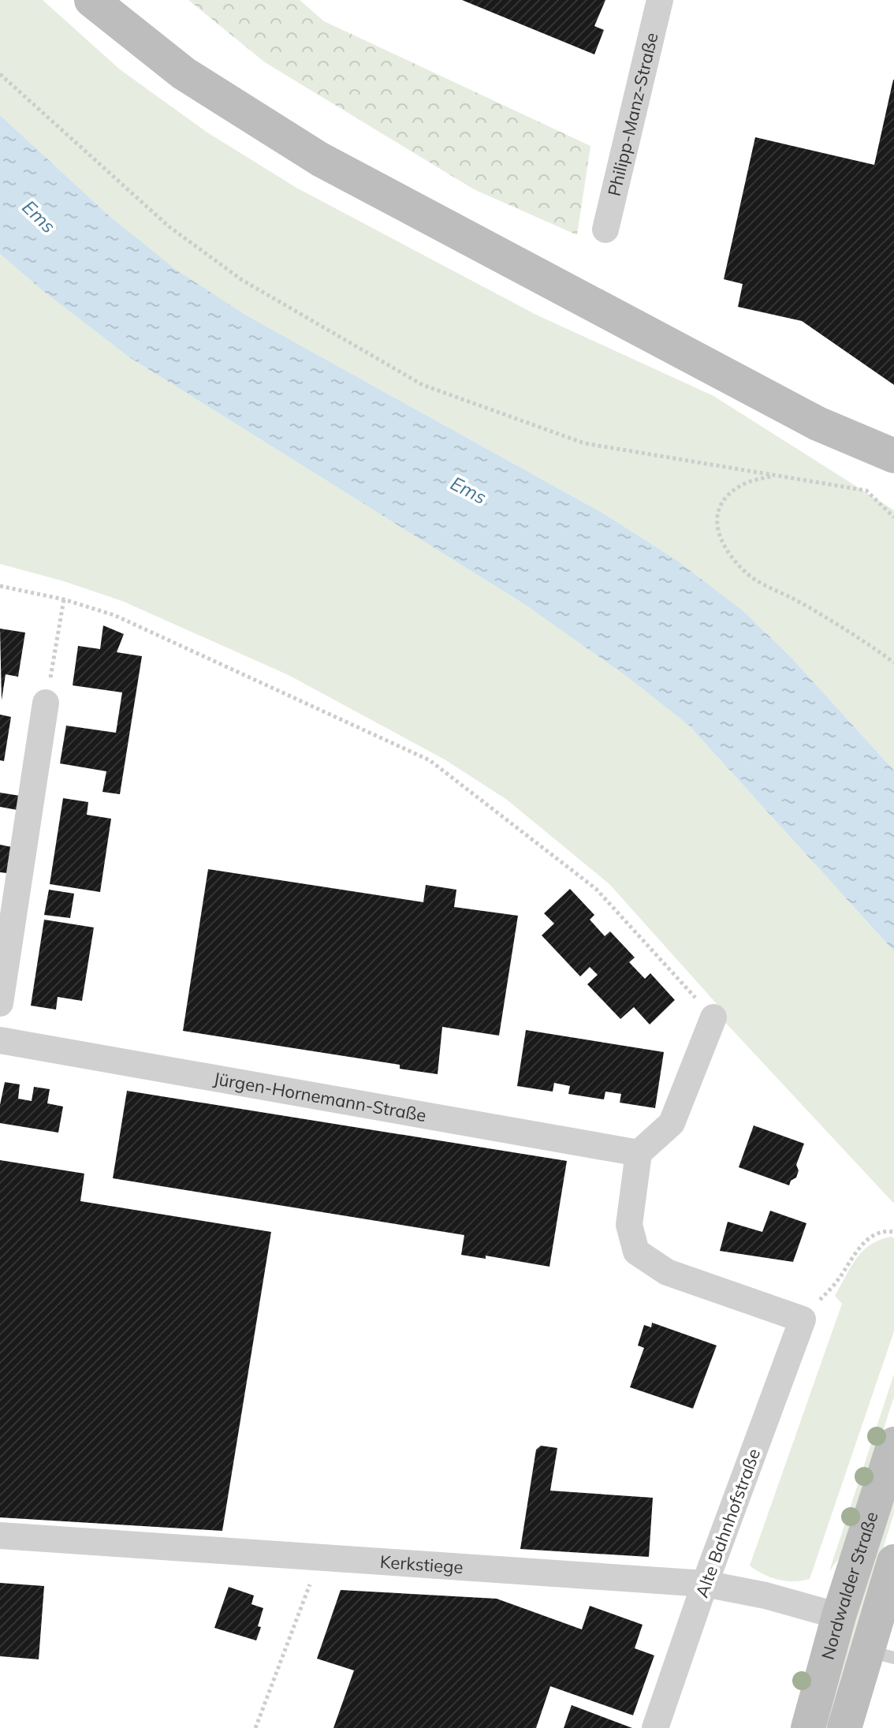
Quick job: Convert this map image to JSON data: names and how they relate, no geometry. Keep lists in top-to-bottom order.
{
  "streets": {
    "main road": ["Nordwalder Straße"],
    "street": [
      "Philipp-Manz-Straße",
      "Jürgen-Hornemann-Straße",
      "Alte Bahnhofstraße",
      "Kerkstiege"
    ]
  },
  "crossings": [
    ["Alte Bahnhofstraße", "Kerkstiege"],
    ["Kerkstiege", "Nordwalder Straße"]
  ],
  "water": ["Ems"]
}
